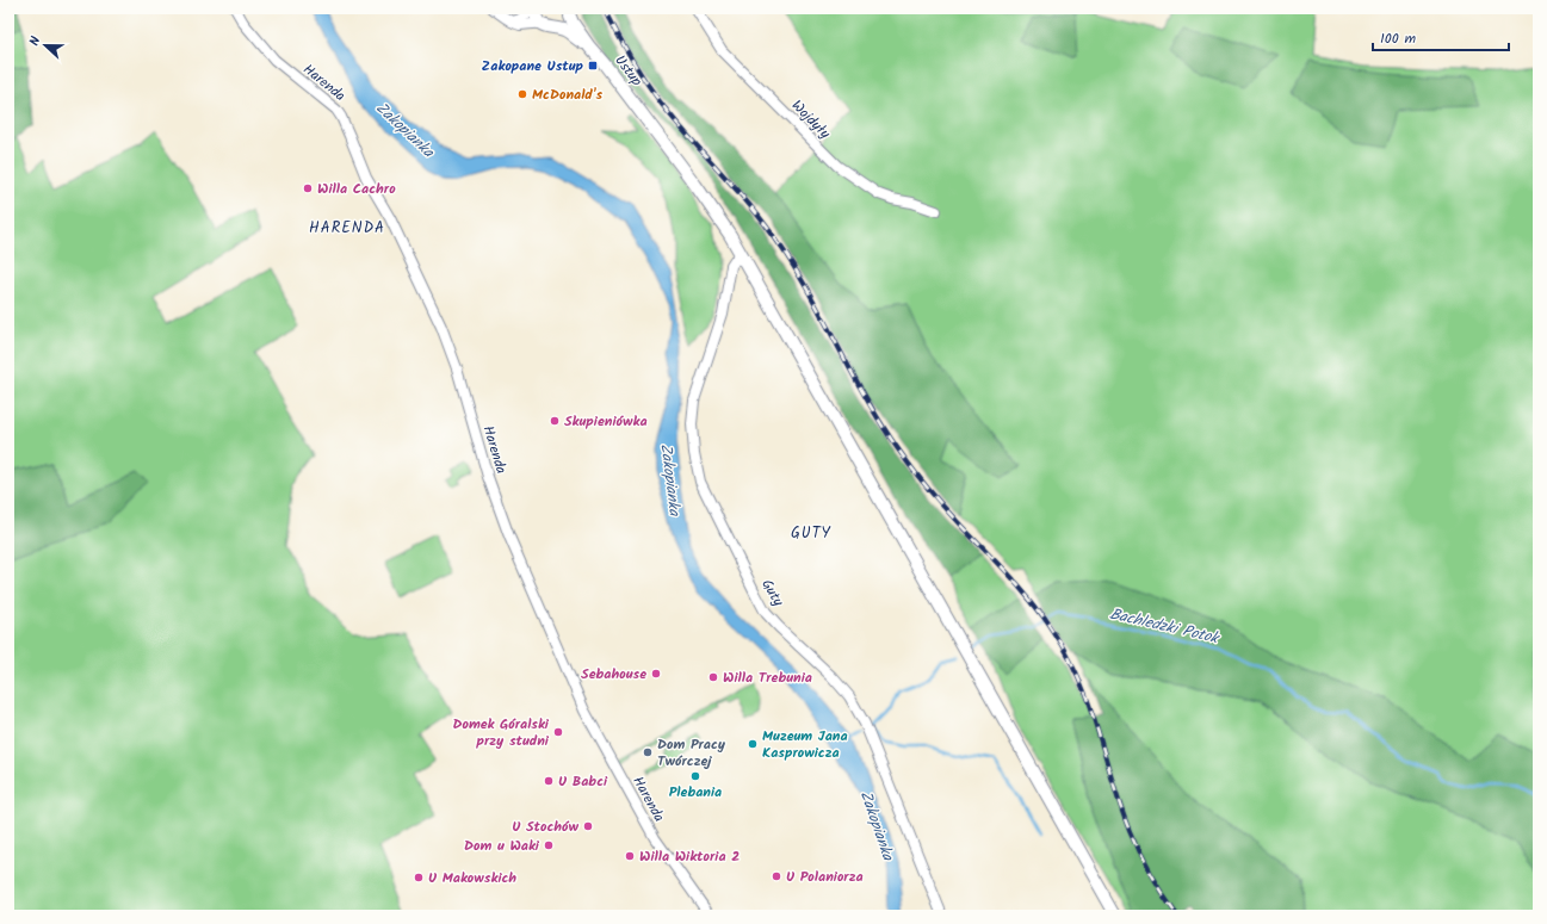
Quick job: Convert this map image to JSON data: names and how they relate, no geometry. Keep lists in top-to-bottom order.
{
  "streets": {
    "main road": ["Ustup"],
    "street": ["Harenda", "Wojdyły", "Guty"]
  },
  "crossings": [
    ["Ustup", "Guty"]
  ],
  "districts": ["HARENDA", "GUTY"],
  "water": ["Zakopianka", "Bachledzki Potok"],
  "places": {
    "transit": ["Zakopane Ustup"],
    "other": [
      "McDonald's",
      "Willa Cachro",
      "Skupieniówka",
      "Sebahouse",
      "Willa Trebunia",
      "Domek Góralski przy studni",
      "Muzeum Jana Kasprowicza",
      "Dom Pracy Twórczej",
      "Plebania",
      "U Babci",
      "U Stochów",
      "Dom u Waki",
      "Willa Wiktoria 2",
      "U Polaniorza",
      "U Makowskich"
    ]
  },
  "scale_bar": "100 m",
  "north": "left"
}
